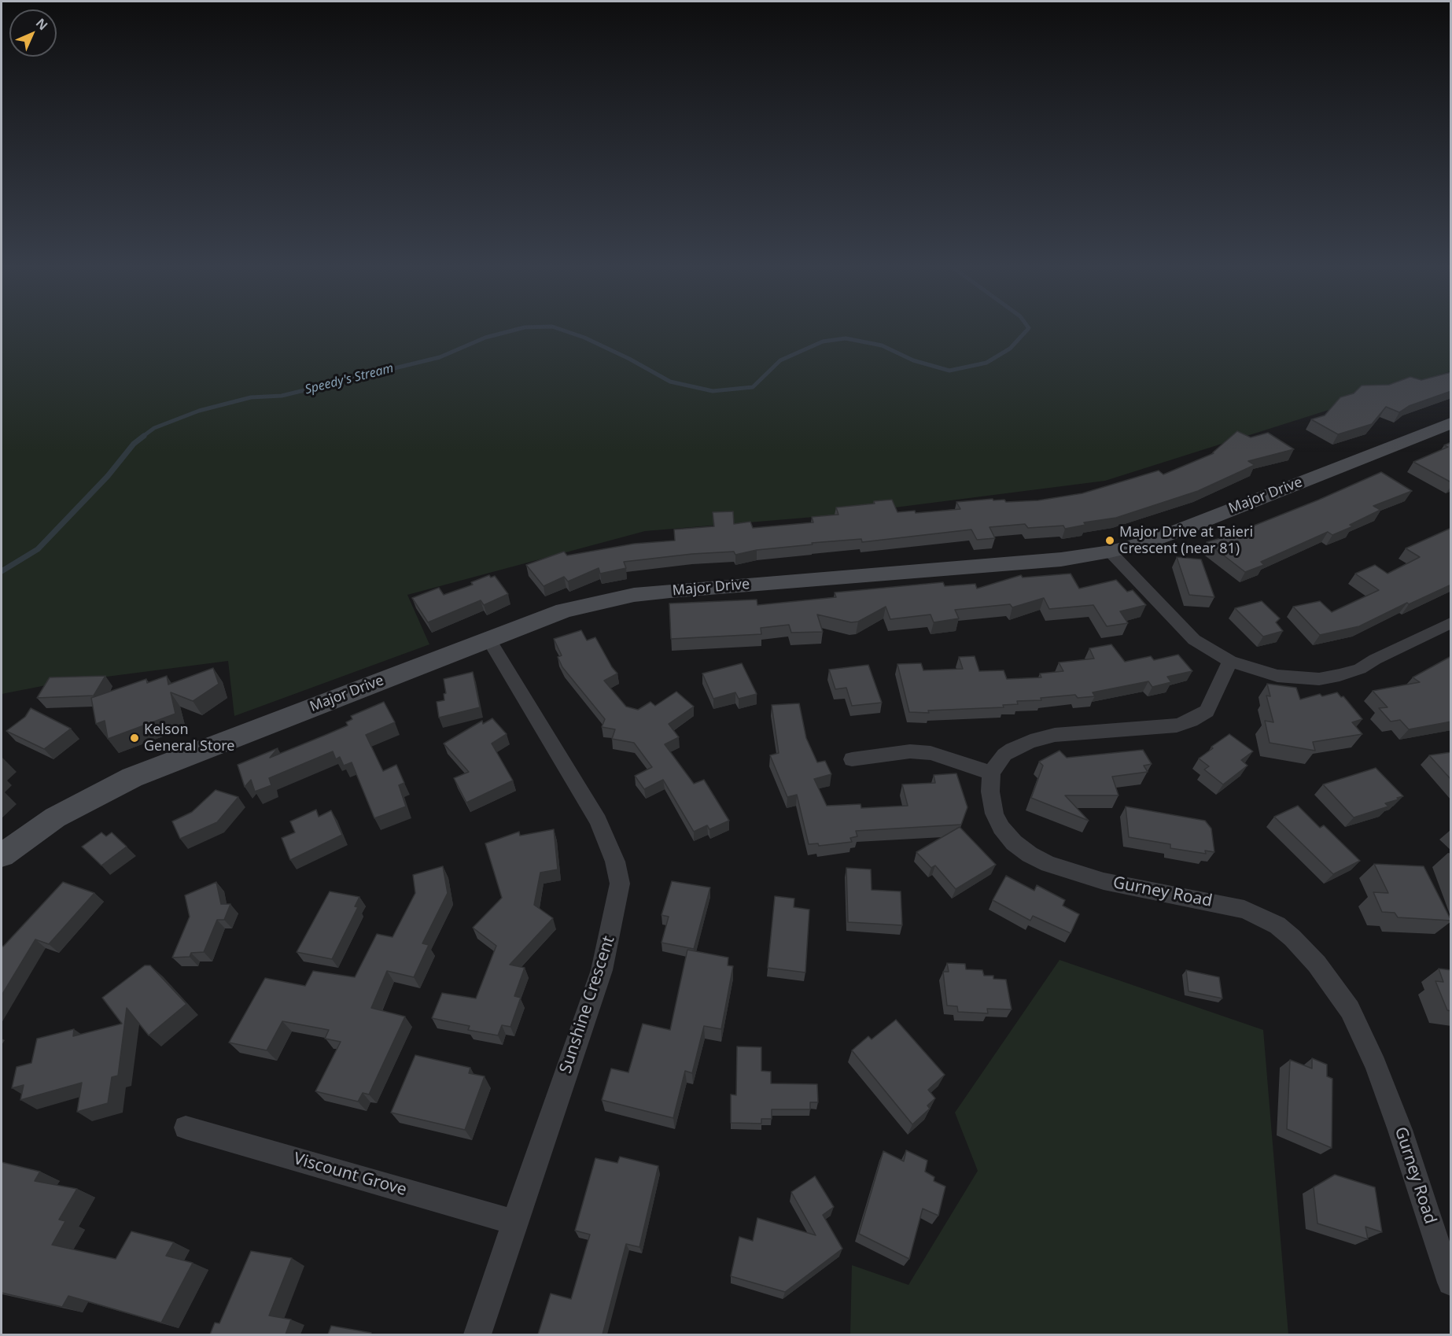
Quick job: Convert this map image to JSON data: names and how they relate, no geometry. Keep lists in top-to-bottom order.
{
  "streets": {
    "street": [
      "Major Drive",
      "Gurney Road",
      "Sunshine Crescent",
      "Viscount Grove"
    ]
  },
  "crossings": [
    ["Major Drive", "Sunshine Crescent"],
    ["Sunshine Crescent", "Viscount Grove"]
  ],
  "water": ["Speedy's Stream"],
  "places": ["Major Drive at Taieri Crescent (near 81)", "Kelson General Store"],
  "north": "top right"
}
